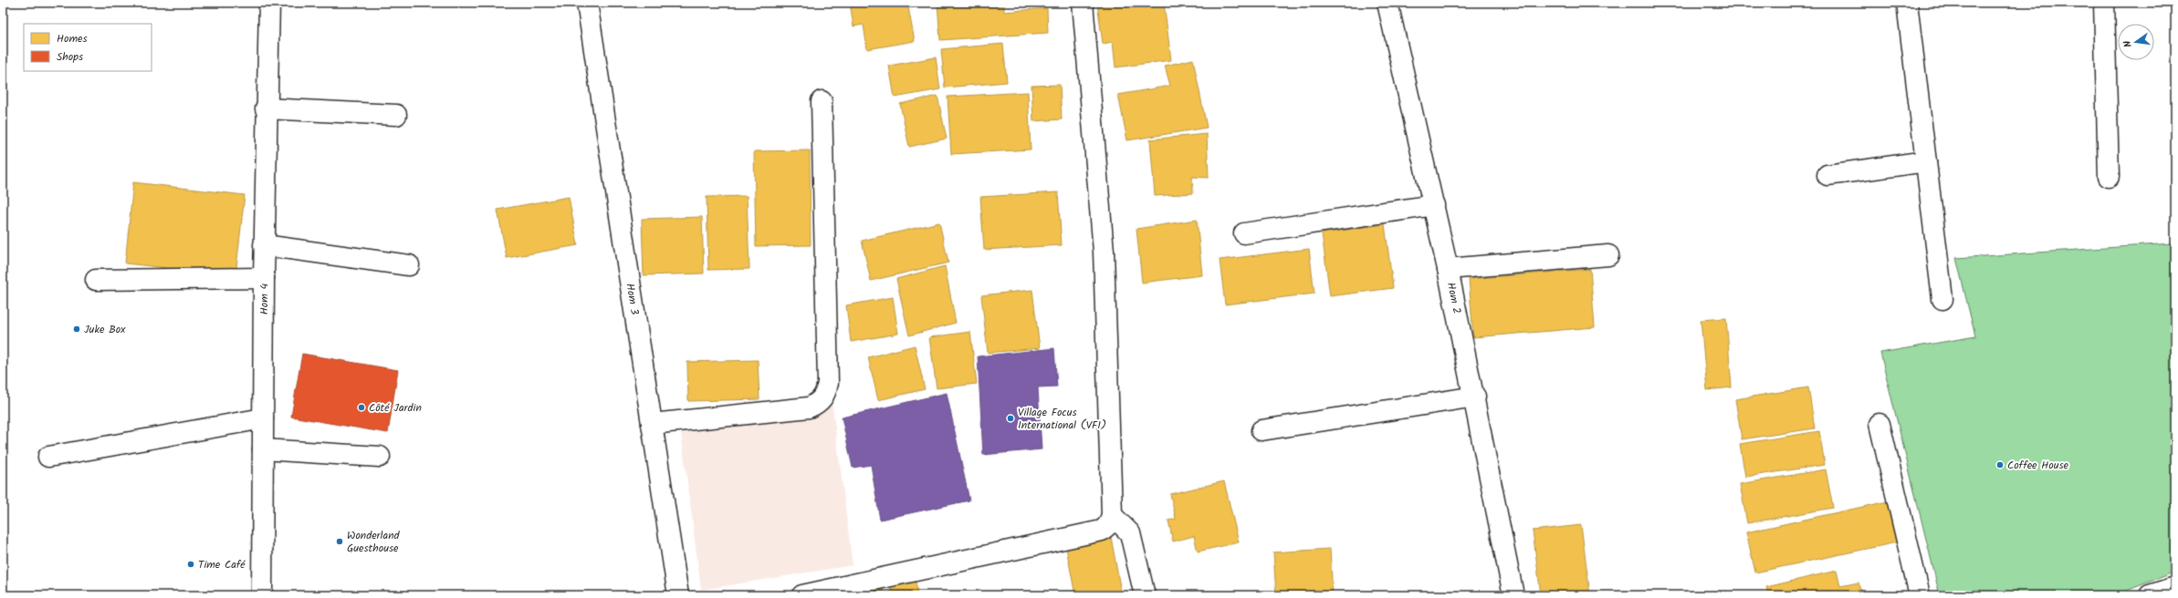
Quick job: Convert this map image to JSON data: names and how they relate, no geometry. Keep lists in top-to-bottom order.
{
  "streets": {
    "street": ["Hom 2", "Hom 4", "Hom 3"]
  },
  "places": [
    "Juke Box",
    "Côté Jardin",
    "Village Focus International (VFI)",
    "Coffee House",
    "Wonderland Guesthouse",
    "Time Café"
  ],
  "legend": ["Homes", "Shops"],
  "north": "left"
}
